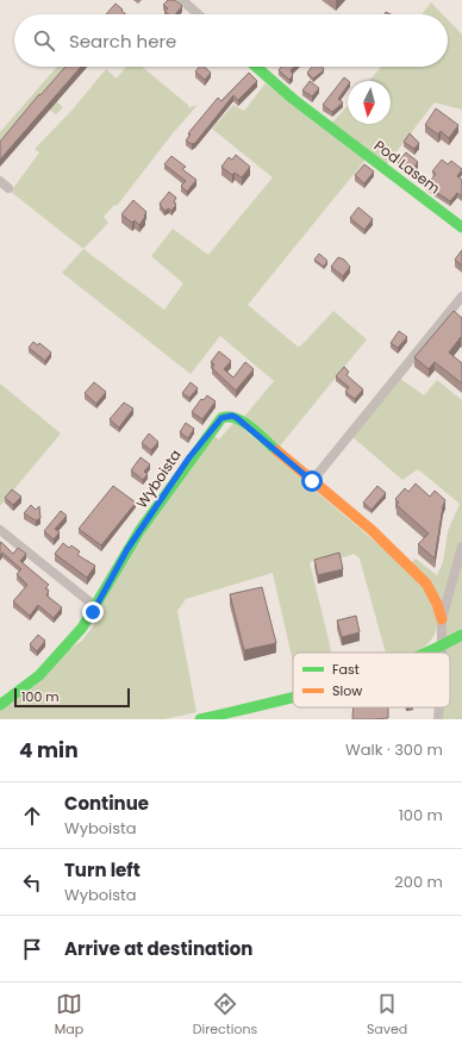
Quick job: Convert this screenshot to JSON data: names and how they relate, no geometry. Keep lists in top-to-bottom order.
{
  "streets": {
    "street": ["Pod Lasem", "Wyboista"]
  },
  "legend": ["Fast", "Slow"],
  "scale_bar": "100 m",
  "north": "bottom",
  "page": {
    "search": "Search here",
    "scale": "100 m",
    "heading": ["4 min", "Walk · 300 m"],
    "list": [
      ["Continue", "Wyboista", "100 m"],
      ["Turn left", "Wyboista", "200 m"],
      "Arrive at destination"
    ],
    "nav": ["Map", "Directions", "Saved"]
  }
}
